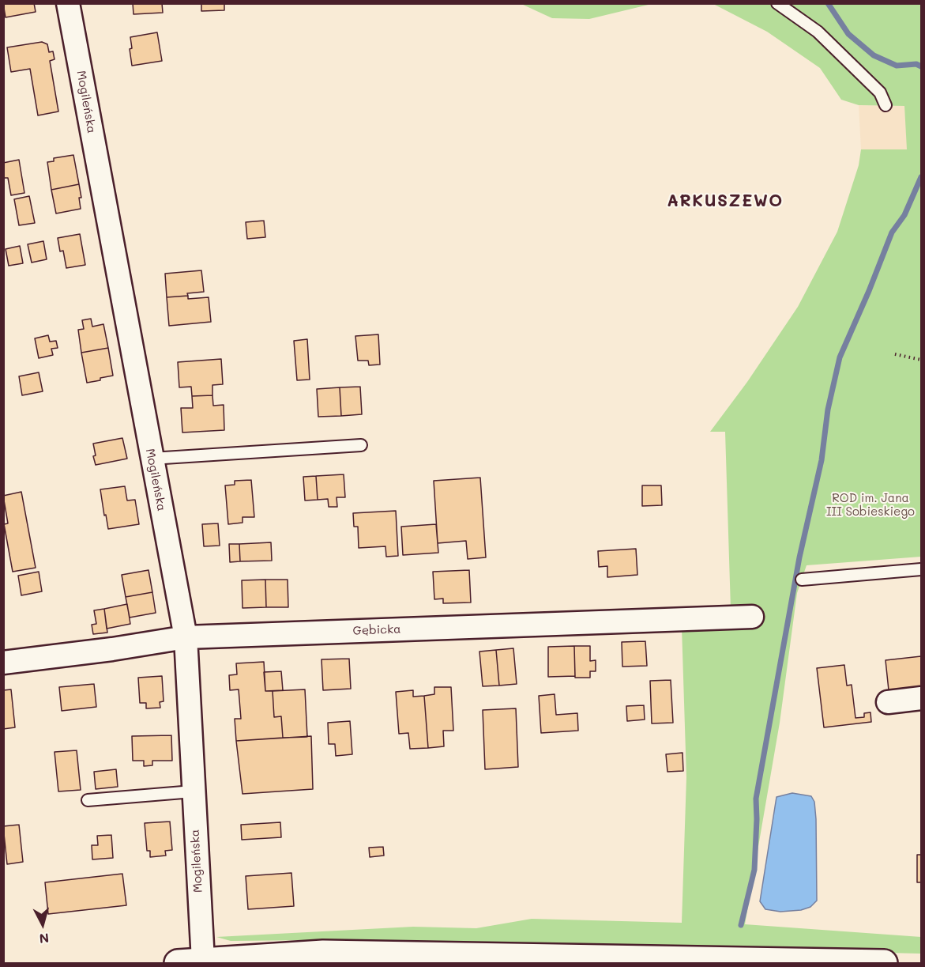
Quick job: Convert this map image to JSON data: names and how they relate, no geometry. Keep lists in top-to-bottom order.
{
  "streets": {
    "street": ["Mogileńska", "Gębicka"]
  },
  "crossings": [
    ["Mogileńska", "Gębicka"]
  ],
  "districts": ["ARKUSZEWO"],
  "parks": ["ROD im. Jana III Sobieskiego"],
  "north": "bottom"
}
